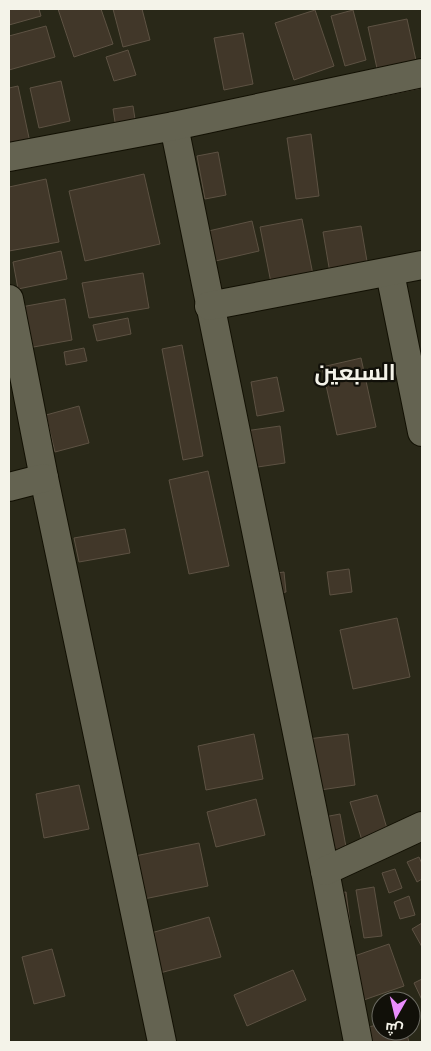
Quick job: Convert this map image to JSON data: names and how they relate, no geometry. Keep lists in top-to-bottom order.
{
  "districts": ["السبعين"],
  "north": "bottom"
}
